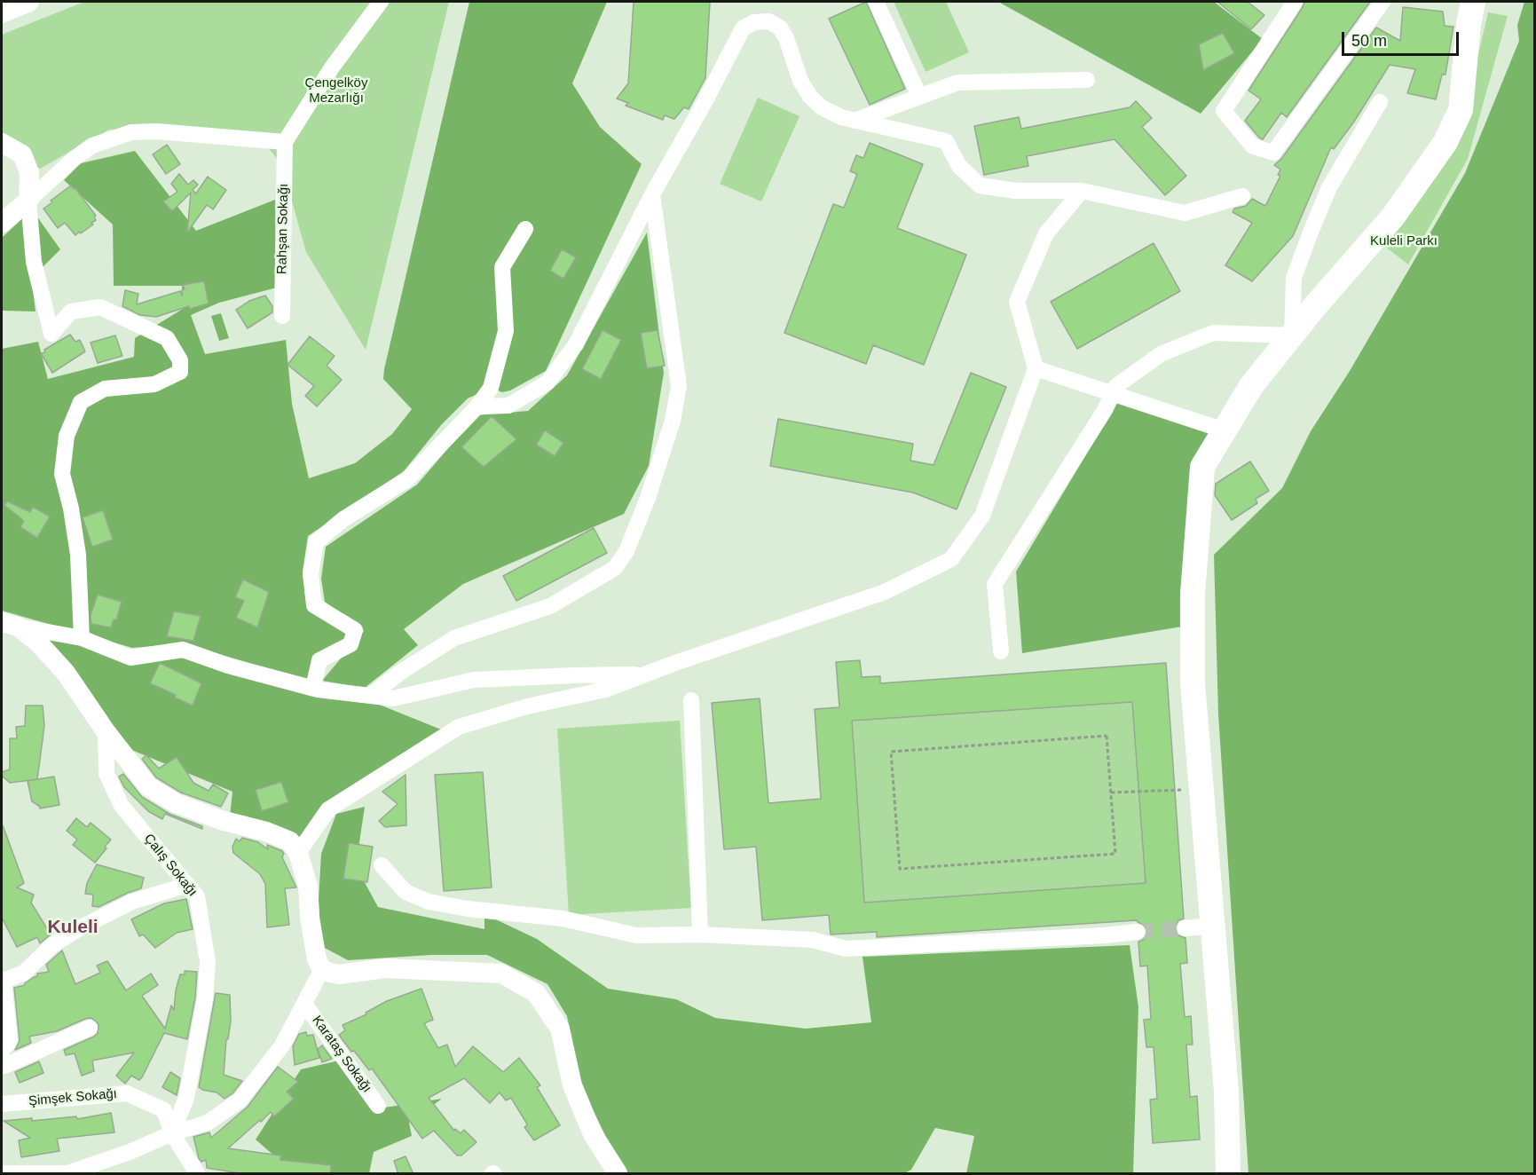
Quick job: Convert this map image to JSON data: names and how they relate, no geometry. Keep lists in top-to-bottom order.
{
  "streets": {
    "street": [
      "Rahşan Sokağı",
      "Çalış Sokağı",
      "Karataş Sokağı",
      "Şimşek Sokağı"
    ]
  },
  "crossings": [
    ["Çalış Sokağı", "Şimşek Sokağı"]
  ],
  "districts": ["Kuleli"],
  "parks": ["Çengelköy Mezarlığı", "Kuleli Parkı"],
  "scale_bar": "50 m"
}
